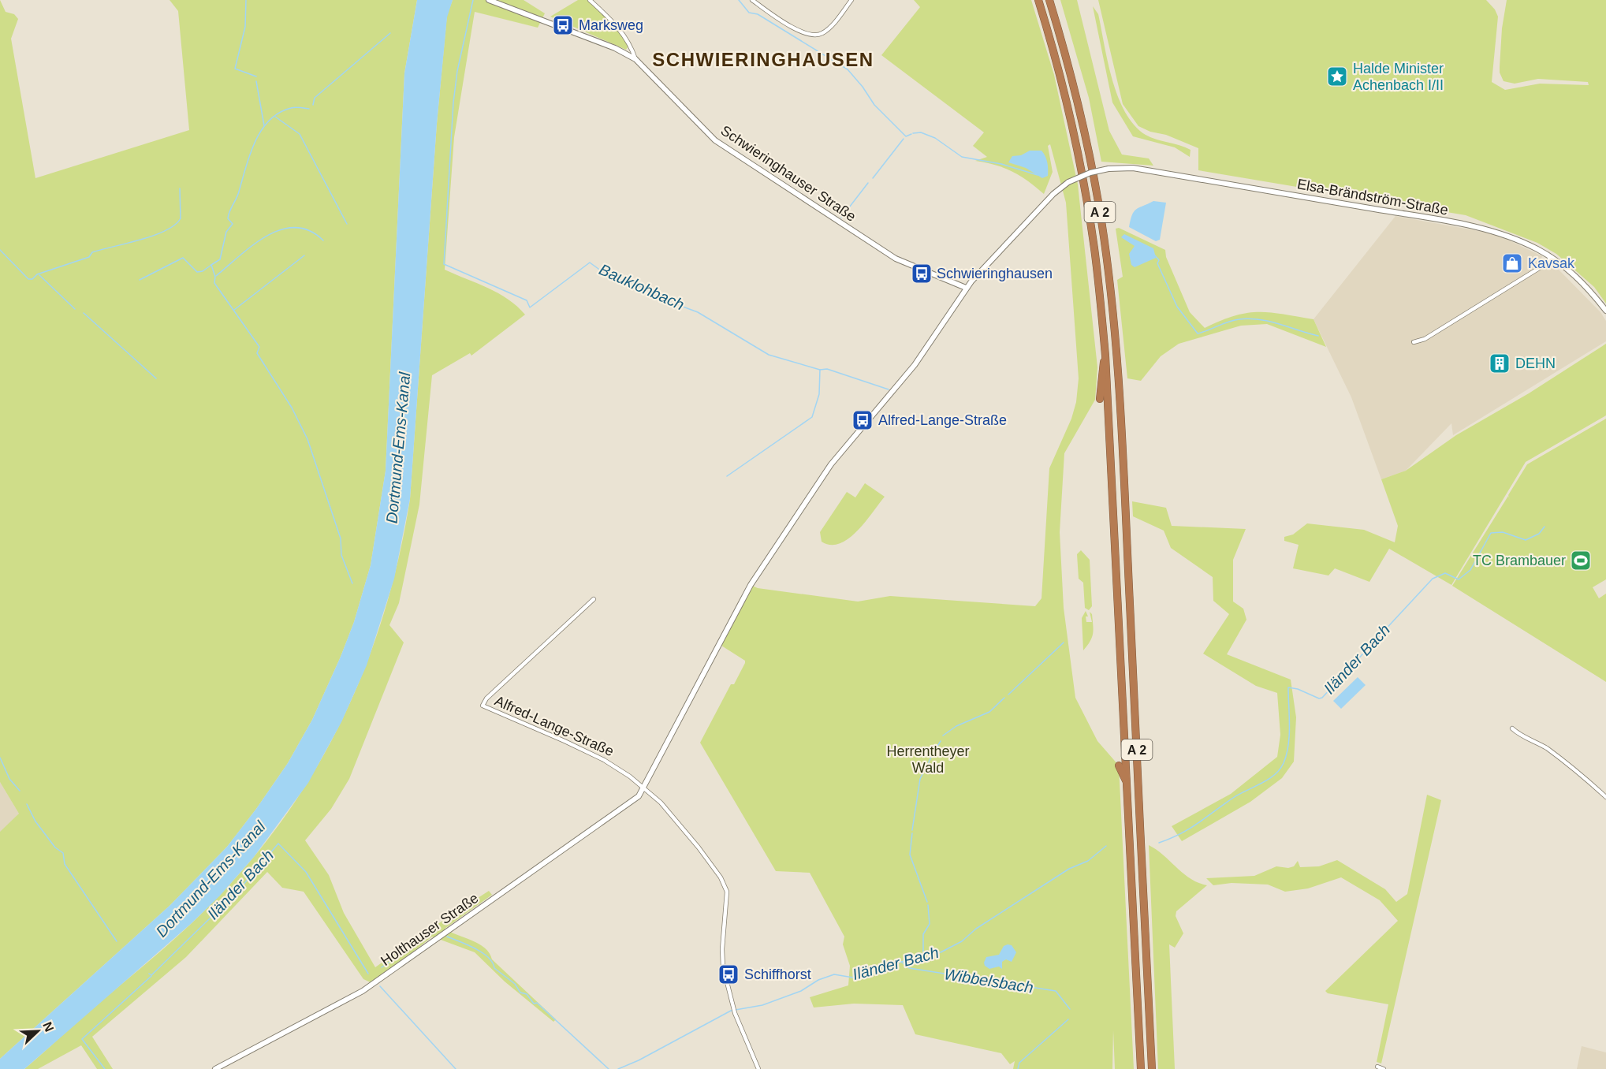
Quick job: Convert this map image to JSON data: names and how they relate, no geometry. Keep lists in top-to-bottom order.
{
  "streets": {
    "highway": ["A 2"],
    "street": [
      "Schwieringhauser Straße",
      "Elsa-Brändström-Straße",
      "Alfred-Lange-Straße",
      "Holthauser Straße"
    ]
  },
  "crossings": [
    ["Schwieringhauser Straße", "Elsa-Brändström-Straße"],
    ["Alfred-Lange-Straße", "Holthauser Straße"]
  ],
  "districts": ["SCHWIERINGHAUSEN"],
  "water": [
    "Bauklohbach",
    "Dortmund-Ems-Kanal",
    "Iländer Bach",
    "Wibbelsbach"
  ],
  "parks": ["Herrentheyer Wald"],
  "places": {
    "bus stop": [
      "Marksweg",
      "Schwieringhausen",
      "Alfred-Lange-Straße",
      "Schiffhorst"
    ],
    "place": ["Halde Minister Achenbach I/II"],
    "shop": ["Kavsak"],
    "building": ["DEHN"],
    "sports": ["TC Brambauer"]
  },
  "north": "top right"
}
